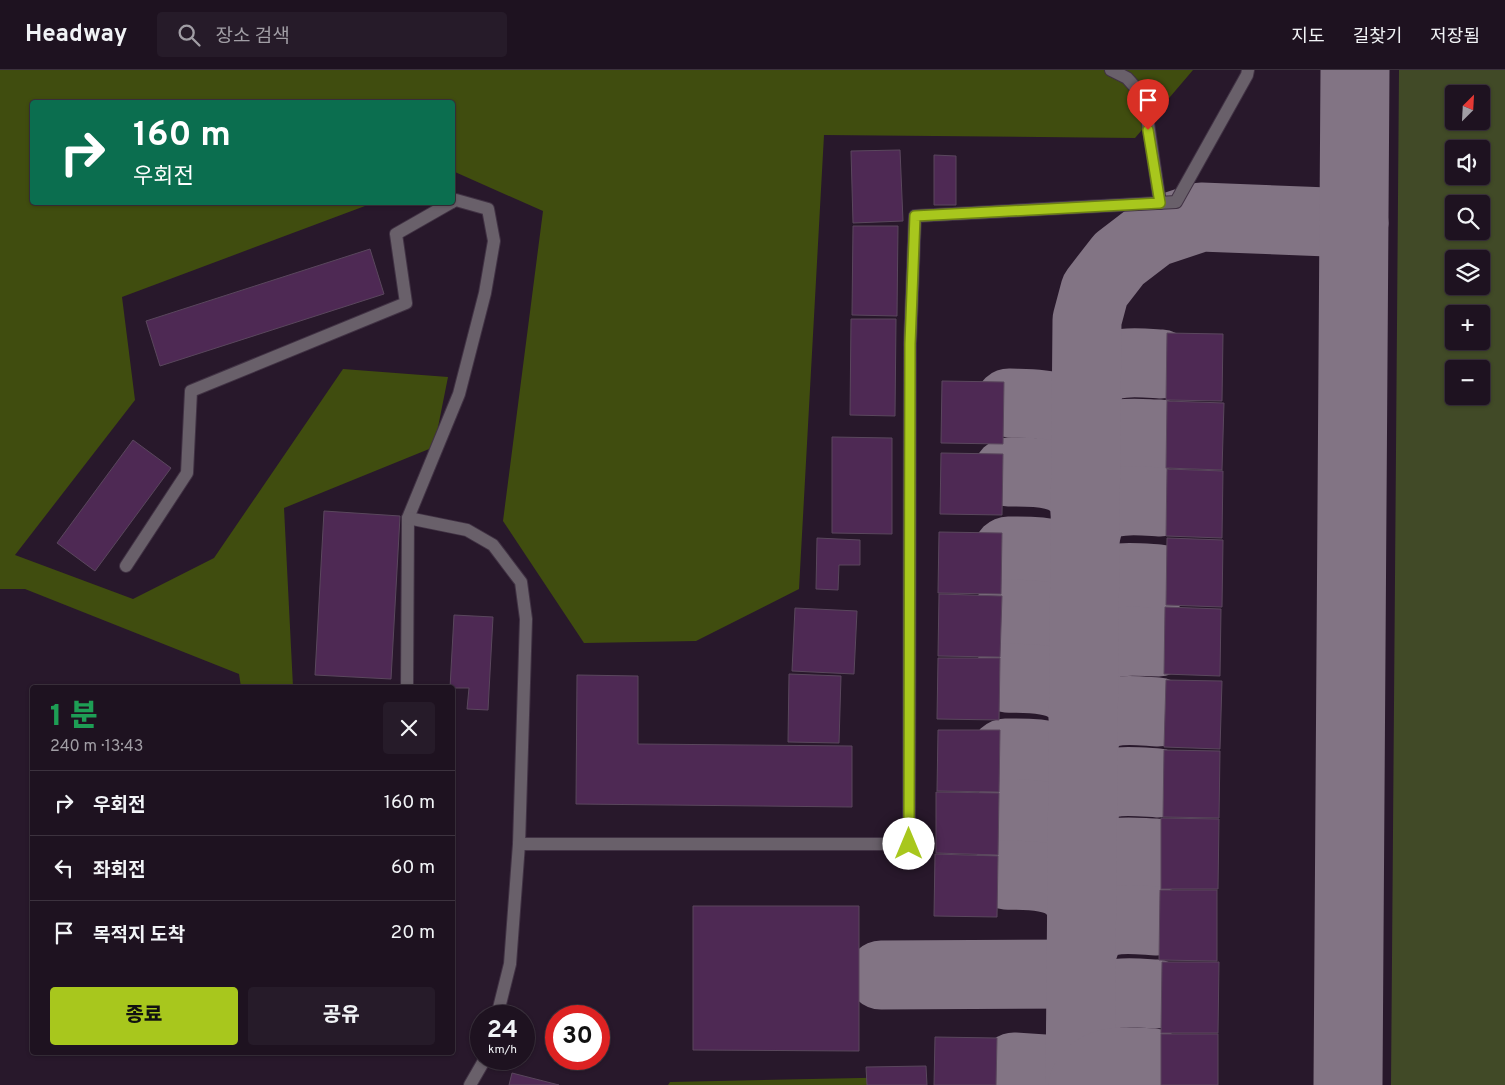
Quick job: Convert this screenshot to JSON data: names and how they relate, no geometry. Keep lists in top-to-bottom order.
{
  "north": "top right",
  "page": {
    "header": "Headway",
    "search": "장소 검색",
    "nav": ["지도", "길찾기", "저장됨"],
    "map_buttons": ["+", "−"],
    "turn": ["160 m", "우회전"],
    "heading": ["1 분", "240 m · 13:43"],
    "list": [
      {
        "name": "우회전",
        "value": "160 m"
      },
      {
        "name": "좌회전",
        "value": "60 m"
      },
      {
        "name": "목적지 도착",
        "value": "20 m"
      }
    ],
    "buttons": ["종료", "공유"],
    "speed": "24 km/h",
    "limit": "30"
  }
}
